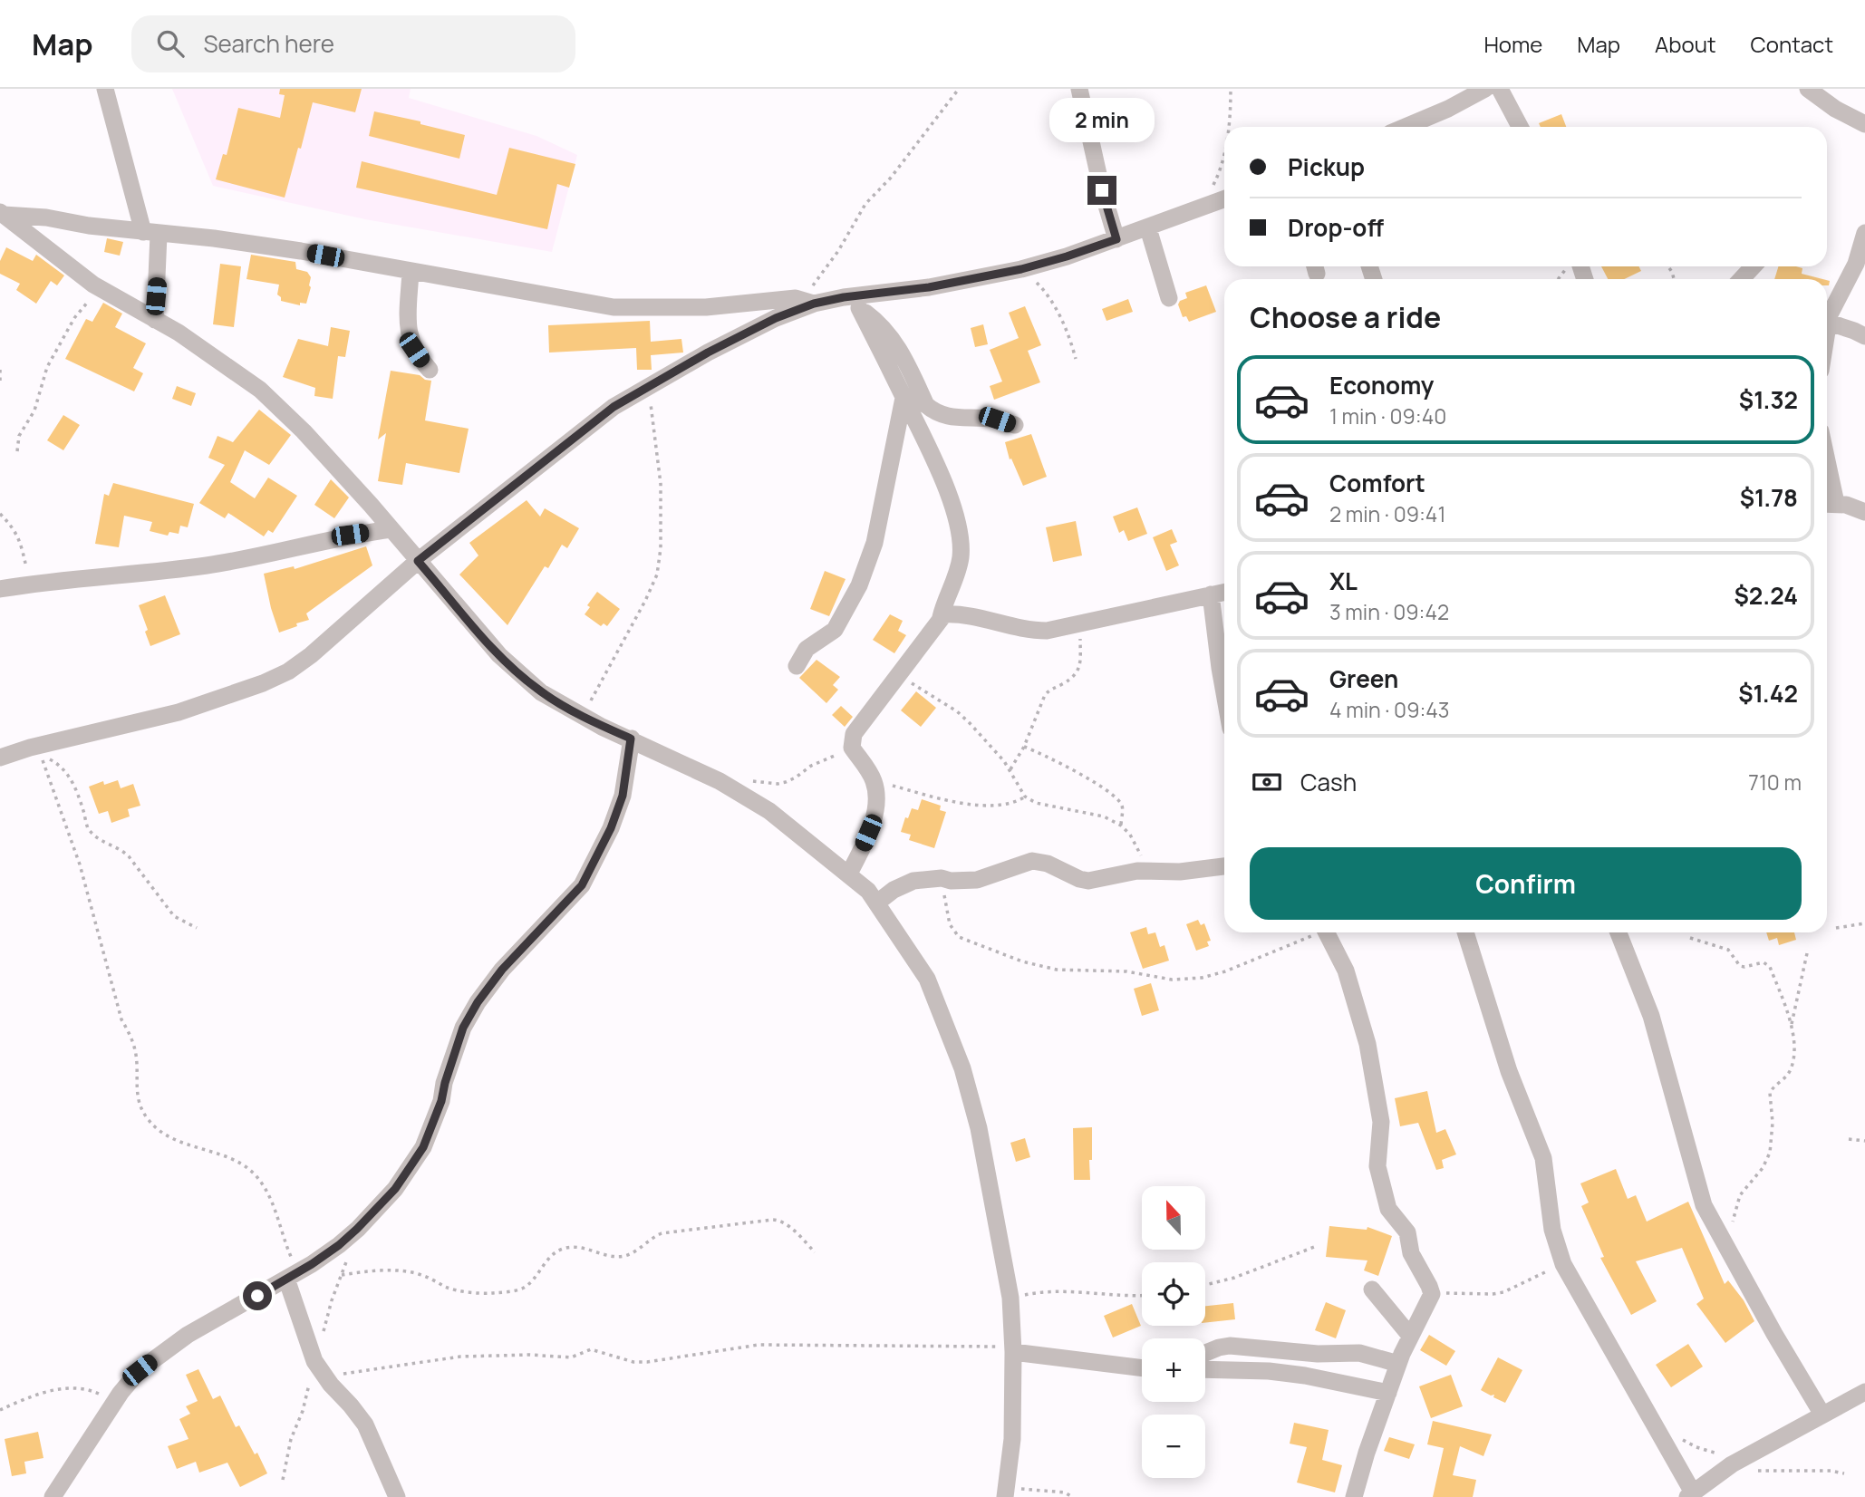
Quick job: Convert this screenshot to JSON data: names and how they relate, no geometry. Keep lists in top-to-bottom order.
{
  "north": "top",
  "page": {
    "header": "Map",
    "search": "Search here",
    "nav": [
      "Home",
      "Map",
      "About",
      "Contact"
    ],
    "bubble": "2 min",
    "banner": ["Pickup", "Drop-off"],
    "heading": "Choose a ride",
    "list": [
      {
        "name": "Economy",
        "note": "1 min · 09:40",
        "value": "$1.32"
      },
      {
        "name": "Comfort",
        "note": "2 min · 09:41",
        "value": "$1.78"
      },
      {
        "name": "XL",
        "note": "3 min · 09:42",
        "value": "$2.24"
      },
      {
        "name": "Green",
        "note": "4 min · 09:43",
        "value": "$1.42"
      }
    ],
    "pay": ["Cash", "710 m"],
    "buttons": "Confirm",
    "map_buttons": ["+", "−"]
  }
}
